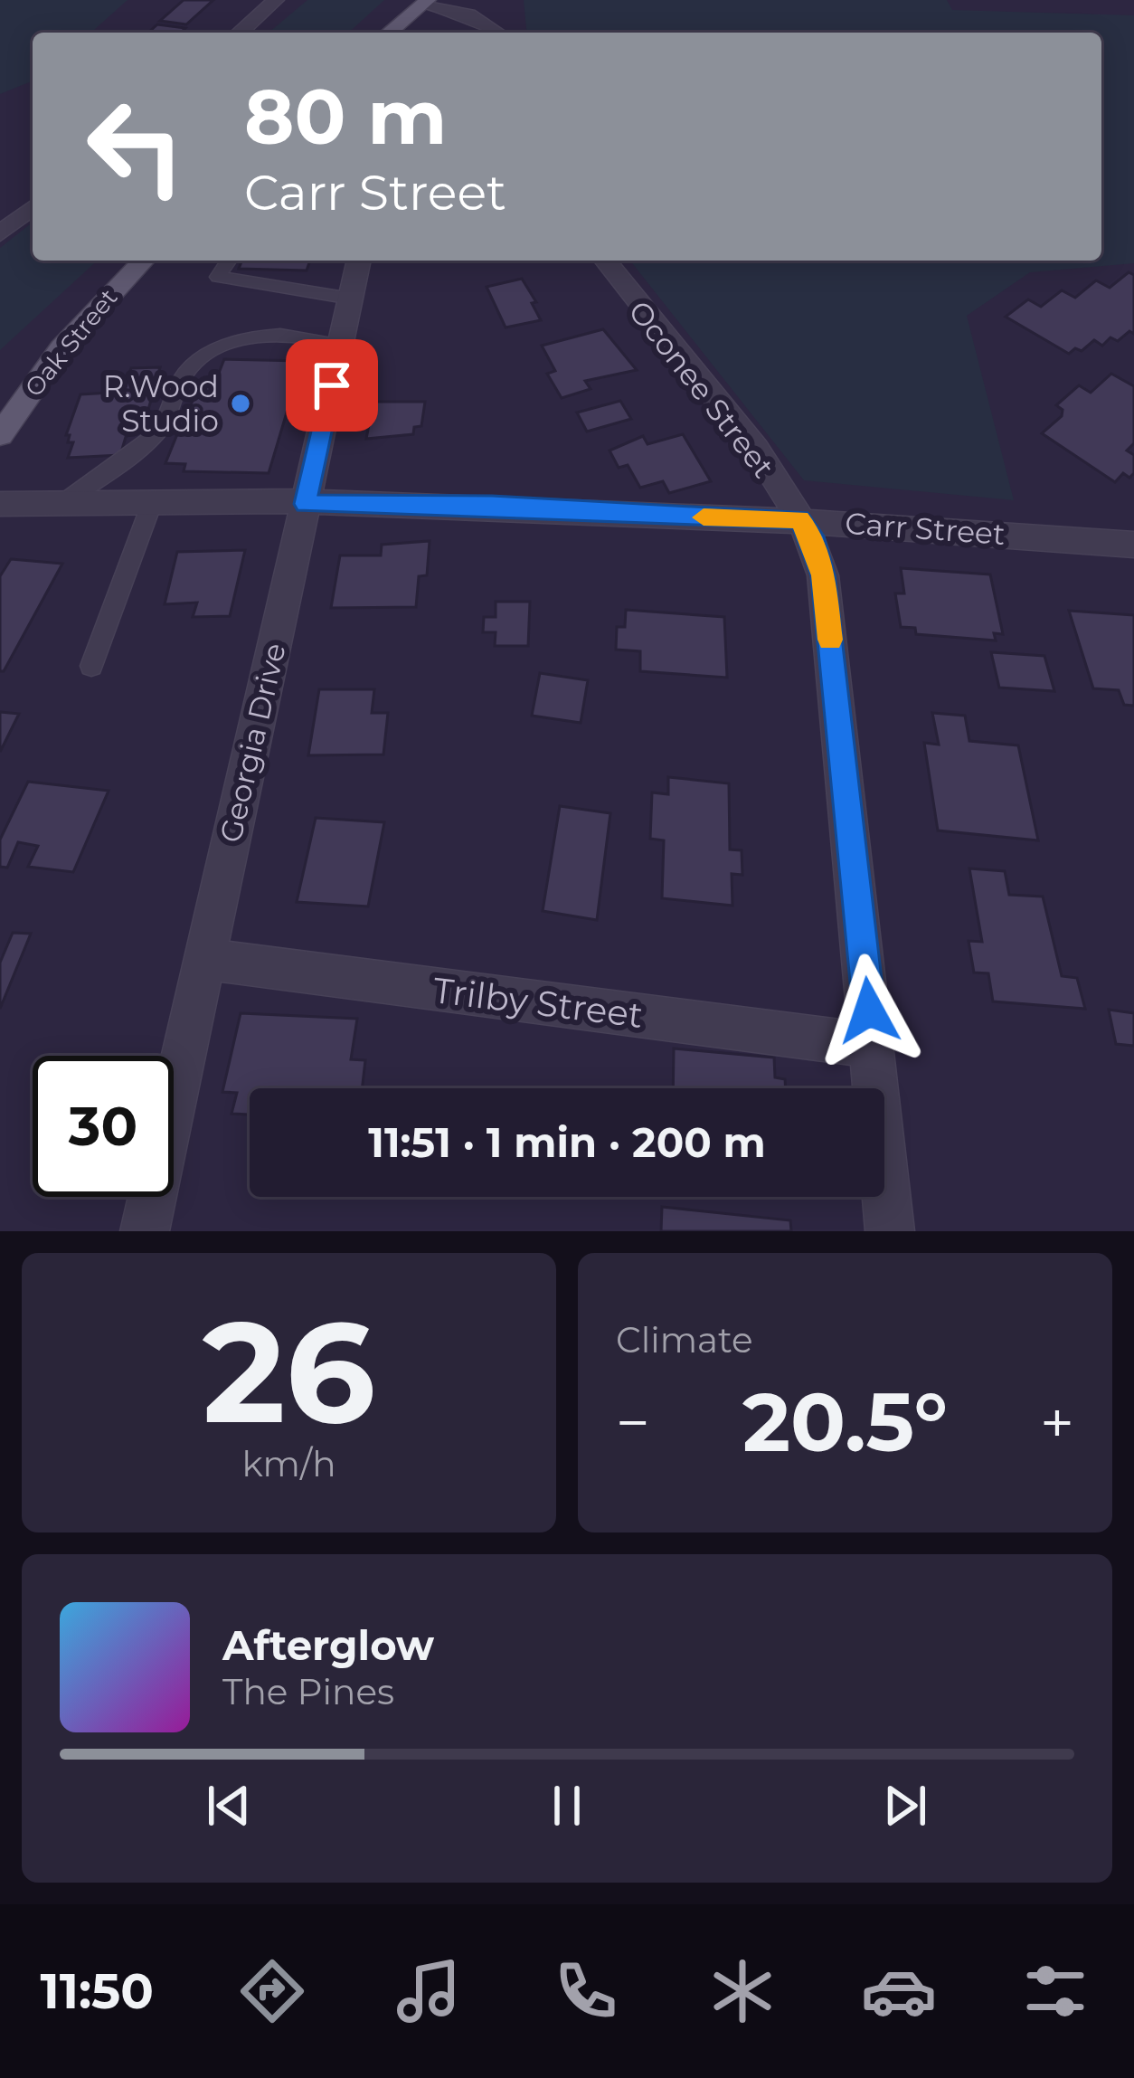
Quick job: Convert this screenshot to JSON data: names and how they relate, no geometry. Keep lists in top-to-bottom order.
{
  "streets": {
    "main road": ["Oak Street"],
    "street": [
      "Oconee Street",
      "Carr Street",
      "Georgia Drive",
      "Trilby Street"
    ]
  },
  "crossings": [
    ["Oconee Street", "Carr Street"],
    ["Oconee Street", "Trilby Street"],
    ["Carr Street", "Georgia Drive"],
    ["Georgia Drive", "Trilby Street"]
  ],
  "places": ["R.Wood Studio"],
  "page": {
    "turn": ["80 m", "Carr Street"],
    "limit": "30",
    "trip": "11:51 · 1 min · 200 m",
    "tile": [
      ["26", "km/h"],
      "Climate"
    ],
    "heat": ["−", "20.5°", "+"],
    "song": ["Afterglow", "The Pines"],
    "tabs": "11:50"
  }
}
